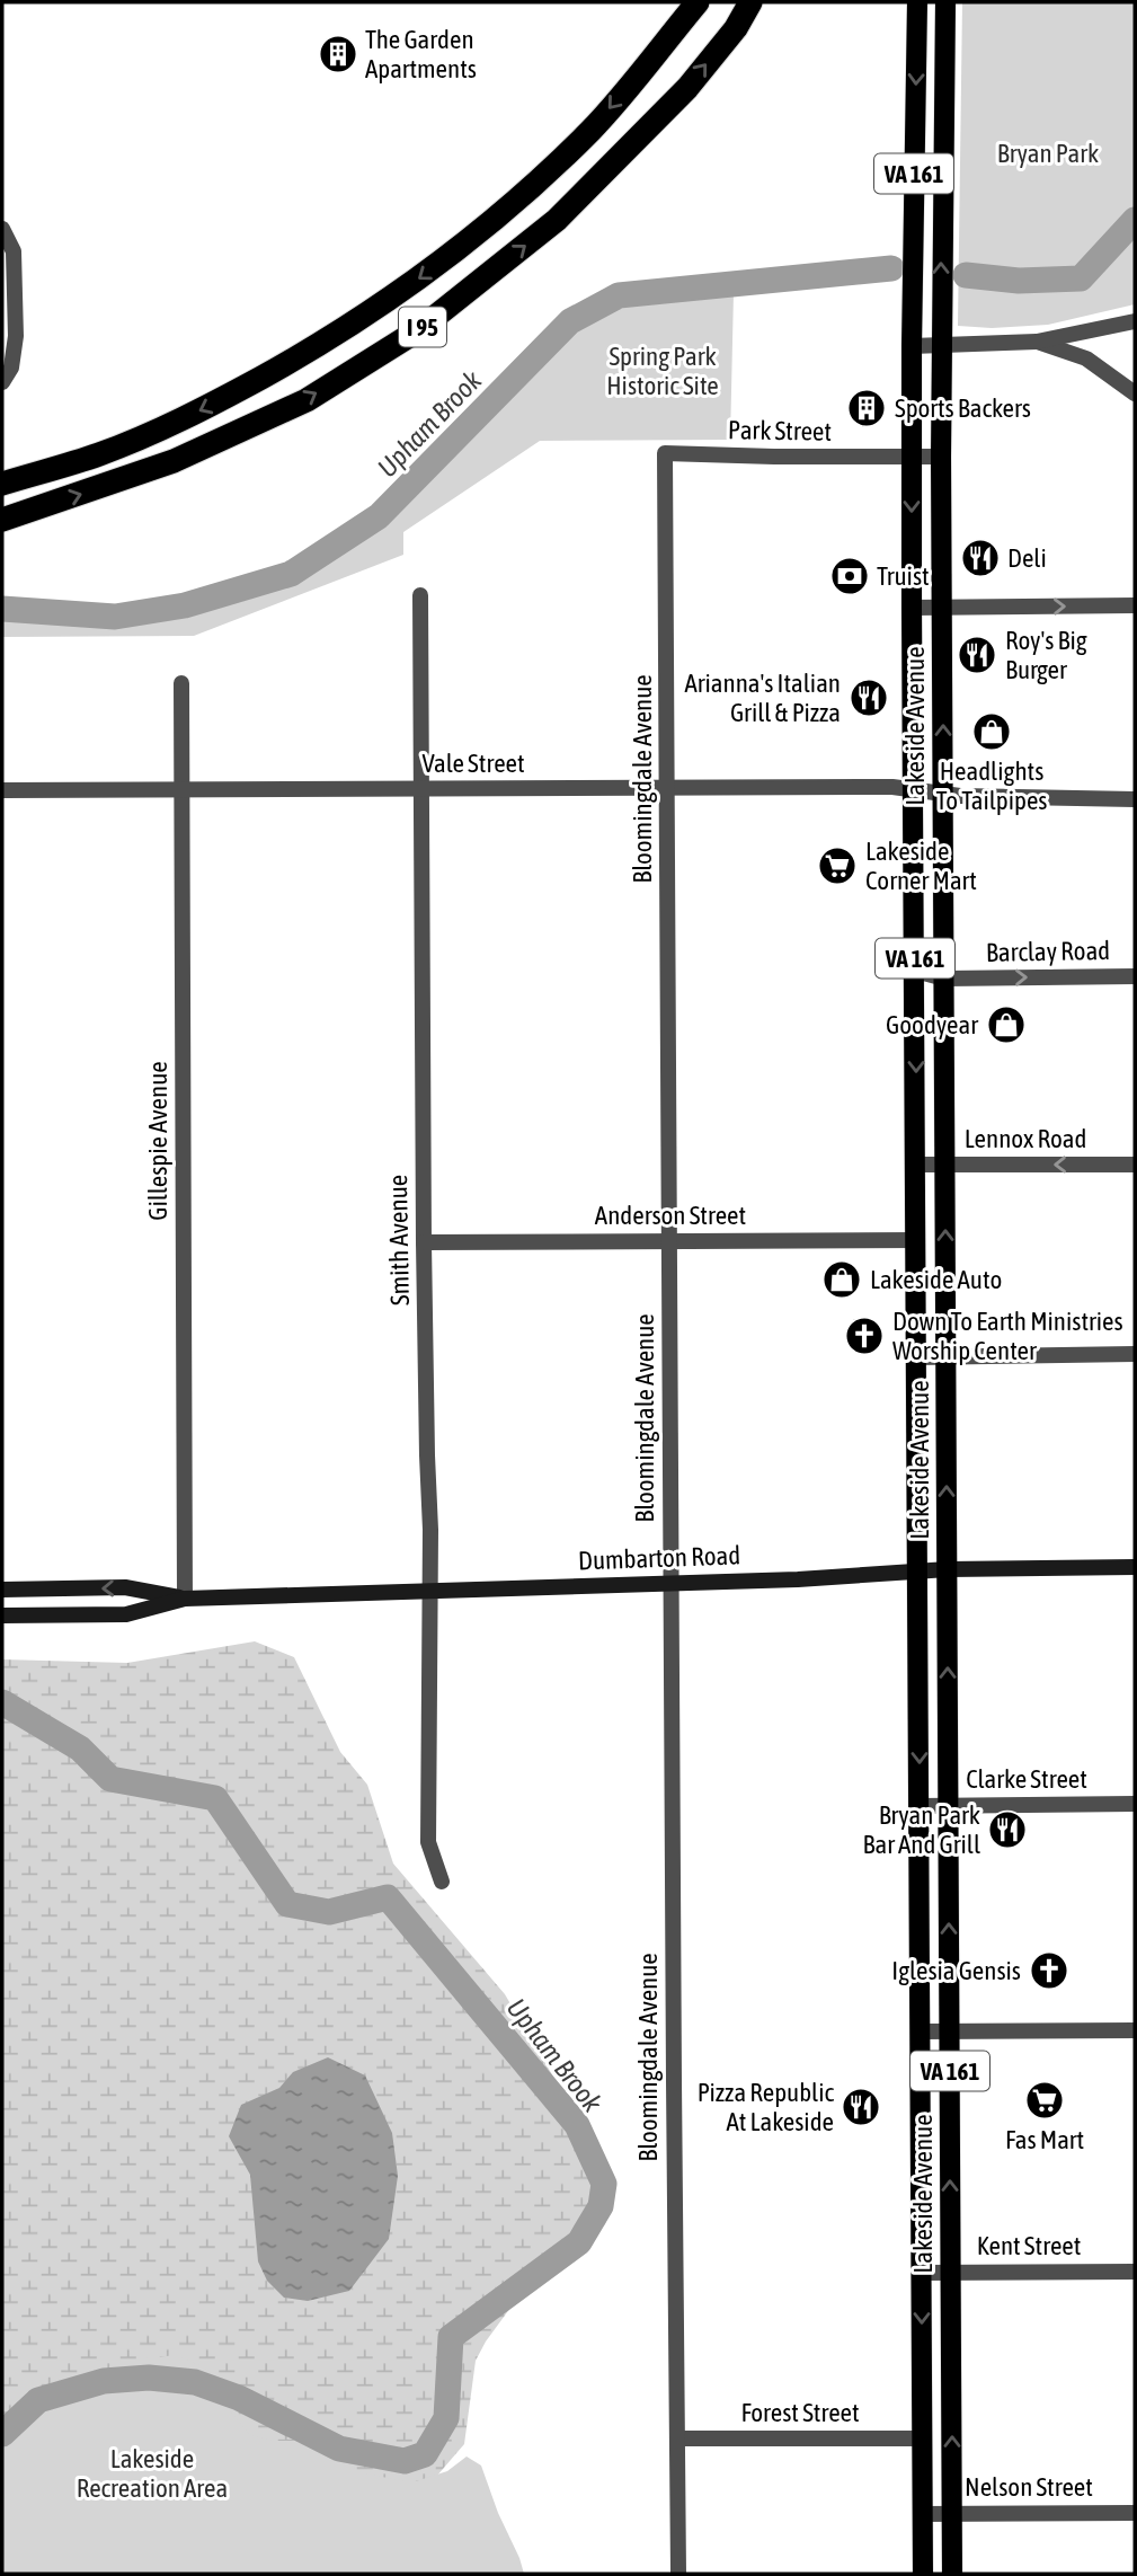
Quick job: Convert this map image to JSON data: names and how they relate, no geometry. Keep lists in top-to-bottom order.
{
  "streets": {
    "highway": ["I 95"],
    "main road": ["VA 161", "Lakeside Avenue", "Dumbarton Road"],
    "street": [
      "Park Street",
      "Vale Street",
      "Bloomingdale Avenue",
      "Barclay Road",
      "Lennox Road",
      "Gillespie Avenue",
      "Anderson Street",
      "Smith Avenue",
      "Clarke Street",
      "Kent Street",
      "Forest Street",
      "Nelson Street"
    ]
  },
  "crossings": [
    ["VA 161", "Lakeside Avenue"],
    ["Park Street", "Lakeside Avenue"],
    ["Park Street", "Bloomingdale Avenue"],
    ["Lakeside Avenue", "Vale Street"],
    ["Lakeside Avenue", "Barclay Road"],
    ["Lakeside Avenue", "Lennox Road"],
    ["Lakeside Avenue", "Anderson Street"],
    ["Lakeside Avenue", "Dumbarton Road"],
    ["Lakeside Avenue", "Clarke Street"],
    ["Lakeside Avenue", "Kent Street"],
    ["Lakeside Avenue", "Forest Street"],
    ["Lakeside Avenue", "Nelson Street"],
    ["Vale Street", "Bloomingdale Avenue"],
    ["Vale Street", "Gillespie Avenue"],
    ["Vale Street", "Smith Avenue"],
    ["Bloomingdale Avenue", "Anderson Street"],
    ["Bloomingdale Avenue", "Dumbarton Road"],
    ["Bloomingdale Avenue", "Forest Street"],
    ["Gillespie Avenue", "Dumbarton Road"],
    ["Anderson Street", "Smith Avenue"],
    ["Smith Avenue", "Dumbarton Road"]
  ],
  "one_way": ["Barclay Road", "Lennox Road"],
  "water": ["Upham Brook"],
  "parks": ["Bryan Park", "Spring Park Historic Site", "Lakeside Recreation Area"],
  "places": {
    "building": ["The Garden Apartments", "Sports Backers"],
    "restaurant": [
      "Deli",
      "Roy's Big Burger",
      "Arianna's Italian Grill & Pizza",
      "Bryan Park Bar And Grill",
      "Pizza Republic At Lakeside"
    ],
    "bank": ["Truist"],
    "shop": ["Headlights To Tailpipes", "Goodyear", "Lakeside Auto"],
    "supermarket": ["Lakeside Corner Mart", "Fas Mart"],
    "church": ["Down To Earth Ministries Worship Center", "Iglesia Gensis"]
  }
}
